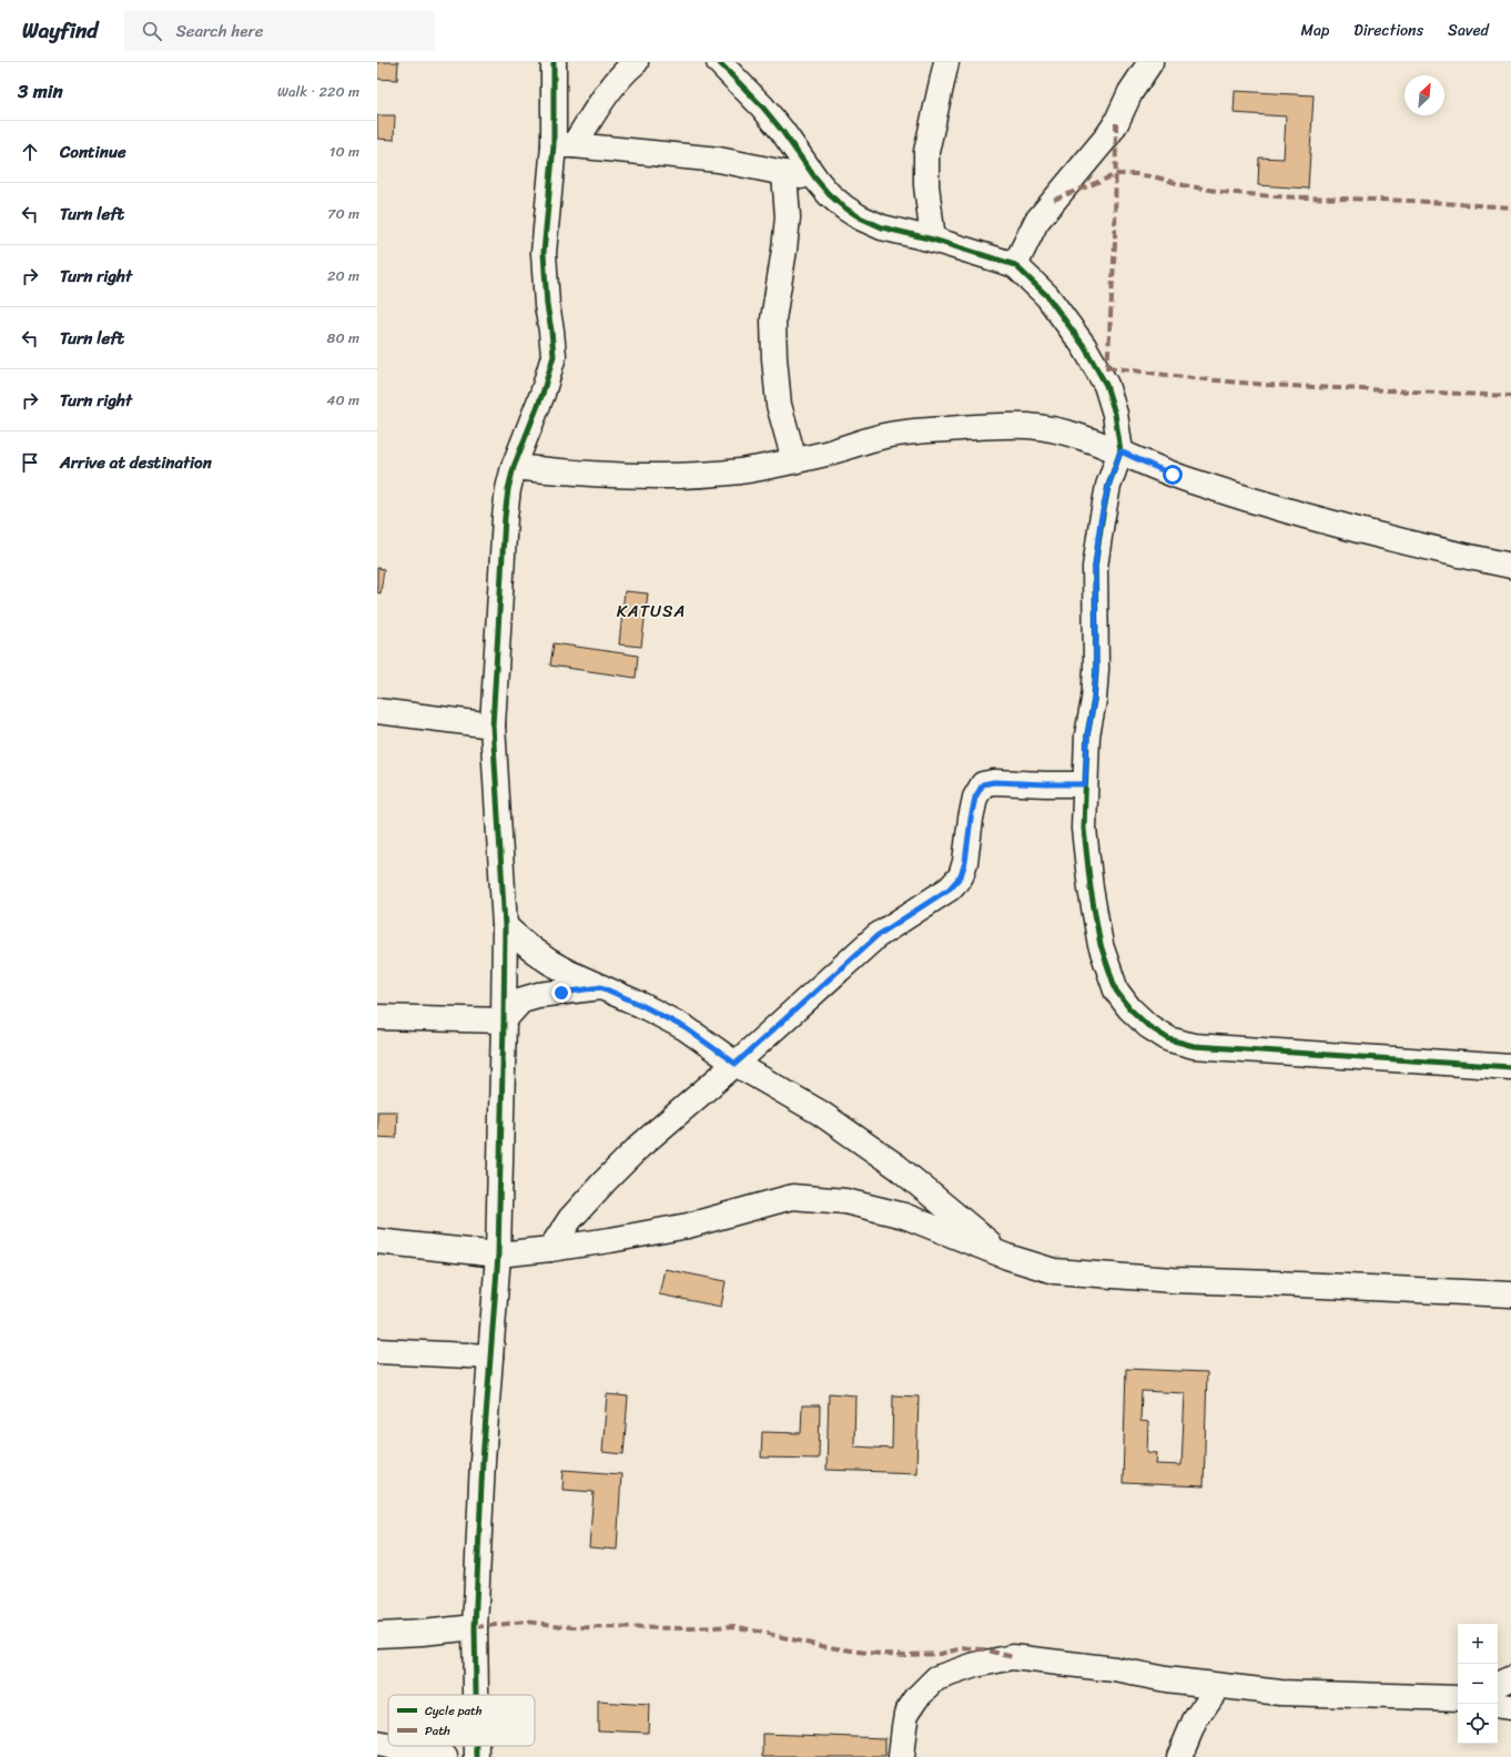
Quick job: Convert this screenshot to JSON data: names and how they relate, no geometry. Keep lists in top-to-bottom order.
{
  "districts": ["KATUSA"],
  "legend": ["Cycle path", "Path"],
  "north": "top right",
  "page": {
    "header": "Wayfind",
    "search": "Search here",
    "nav": ["Map", "Directions", "Saved"],
    "heading": ["3 min", "Walk · 220 m"],
    "list": [
      ["Continue", "10 m"],
      ["Turn left", "70 m"],
      ["Turn right", "20 m"],
      ["Turn left", "80 m"],
      ["Turn right", "40 m"],
      "Arrive at destination"
    ],
    "map_buttons": ["+", "−"]
  }
}
